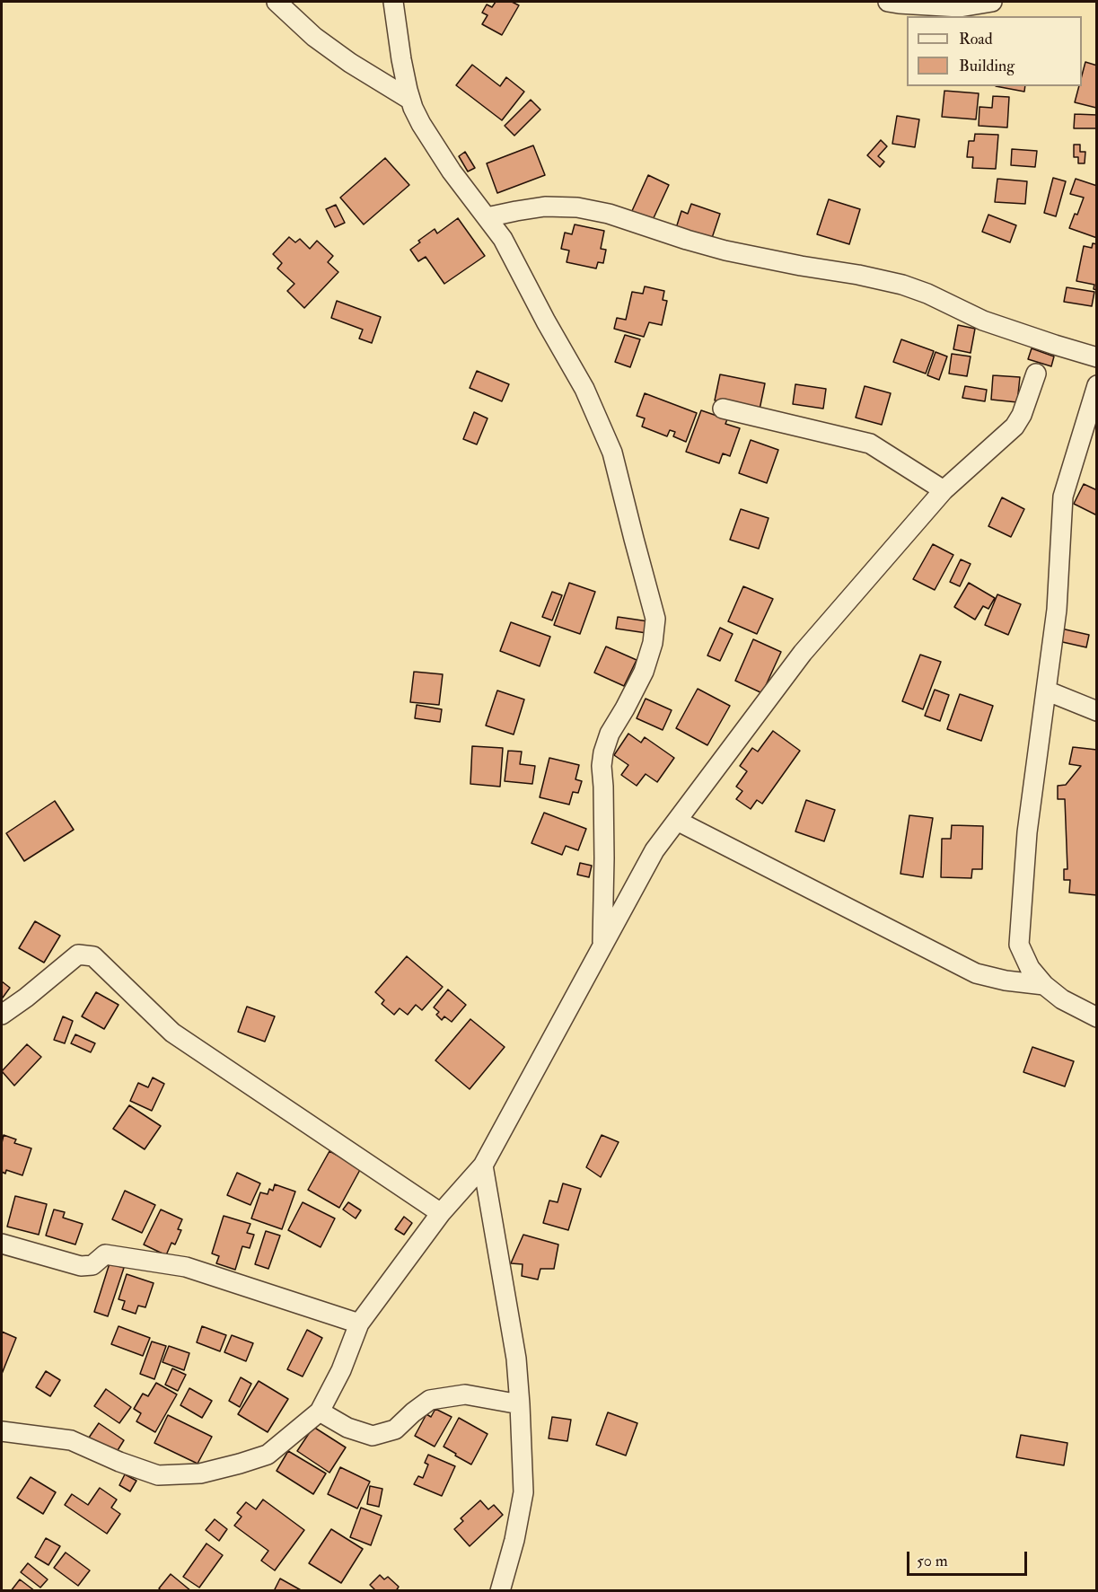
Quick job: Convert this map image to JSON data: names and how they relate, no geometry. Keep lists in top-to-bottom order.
{
  "legend": ["Road", "Building"],
  "scale_bar": "50 m"
}
